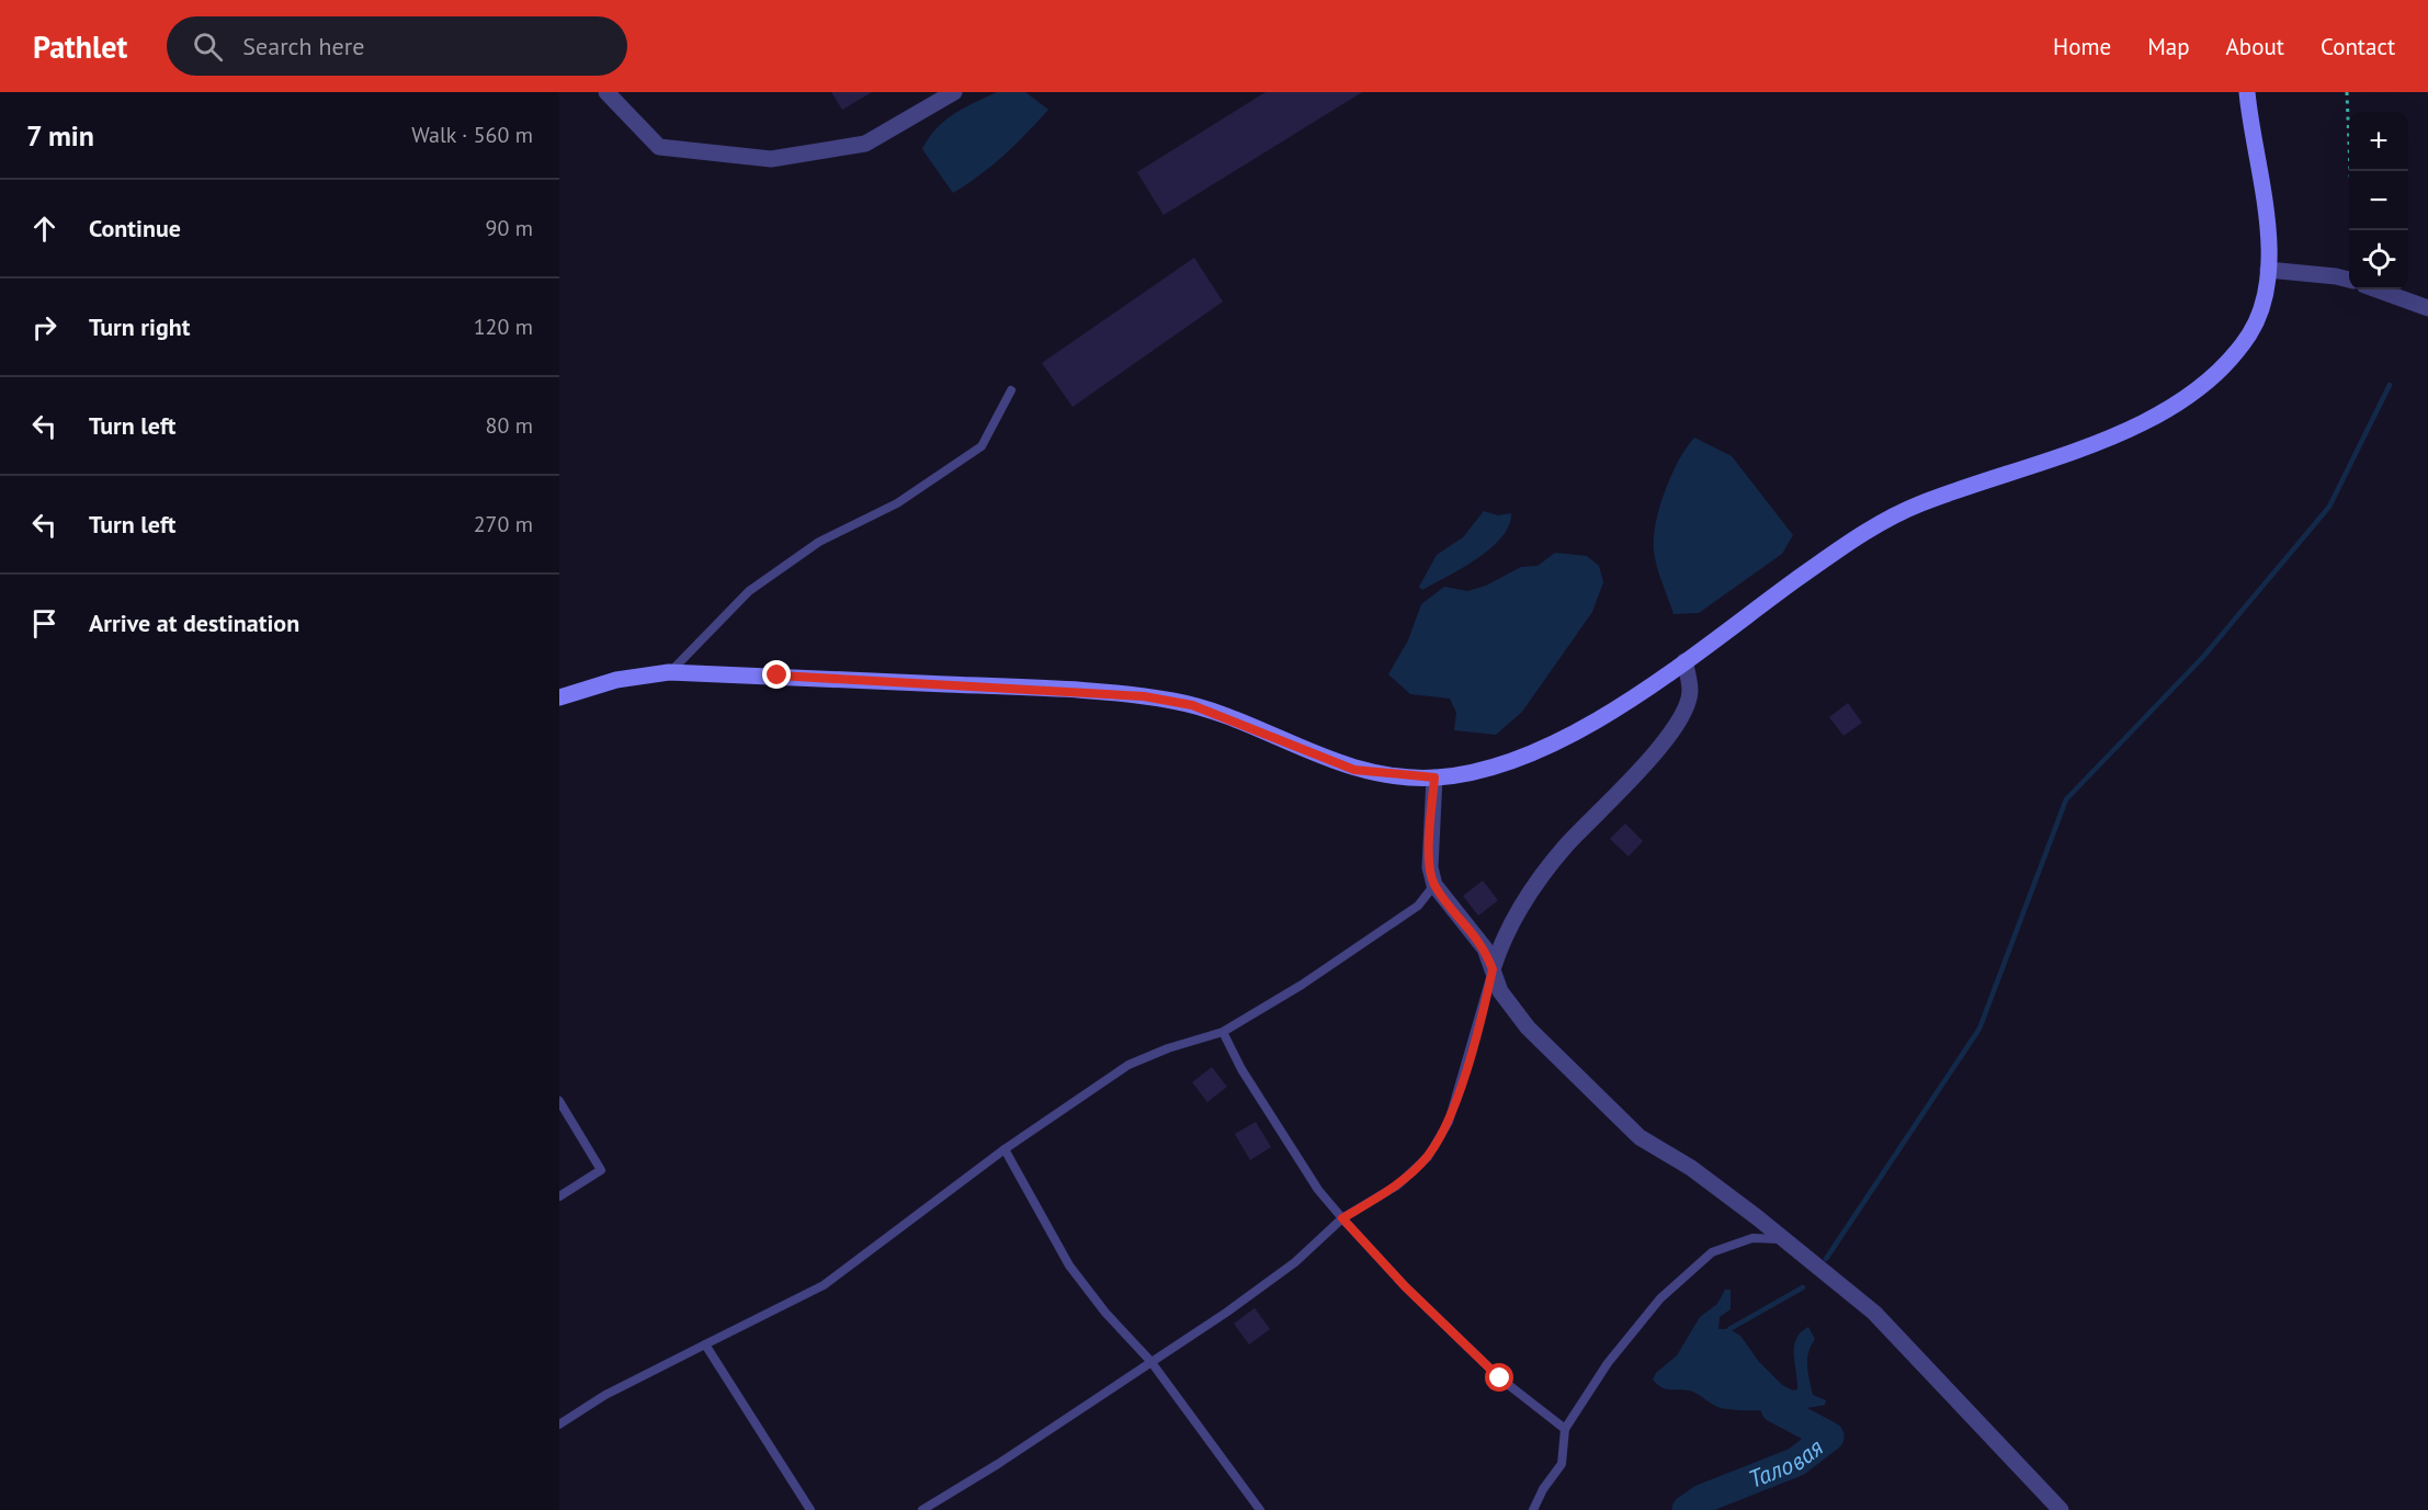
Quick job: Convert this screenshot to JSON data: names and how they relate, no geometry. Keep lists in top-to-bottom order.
{
  "water": ["Таловая"],
  "page": {
    "header": "Pathlet",
    "search": "Search here",
    "nav": [
      "Home",
      "Map",
      "About",
      "Contact"
    ],
    "heading": ["7 min", "Walk · 560 m"],
    "map_buttons": ["+", "−"],
    "list": [
      ["Continue", "90 m"],
      ["Turn right", "120 m"],
      ["Turn left", "80 m"],
      ["Turn left", "270 m"],
      "Arrive at destination"
    ]
  }
}
